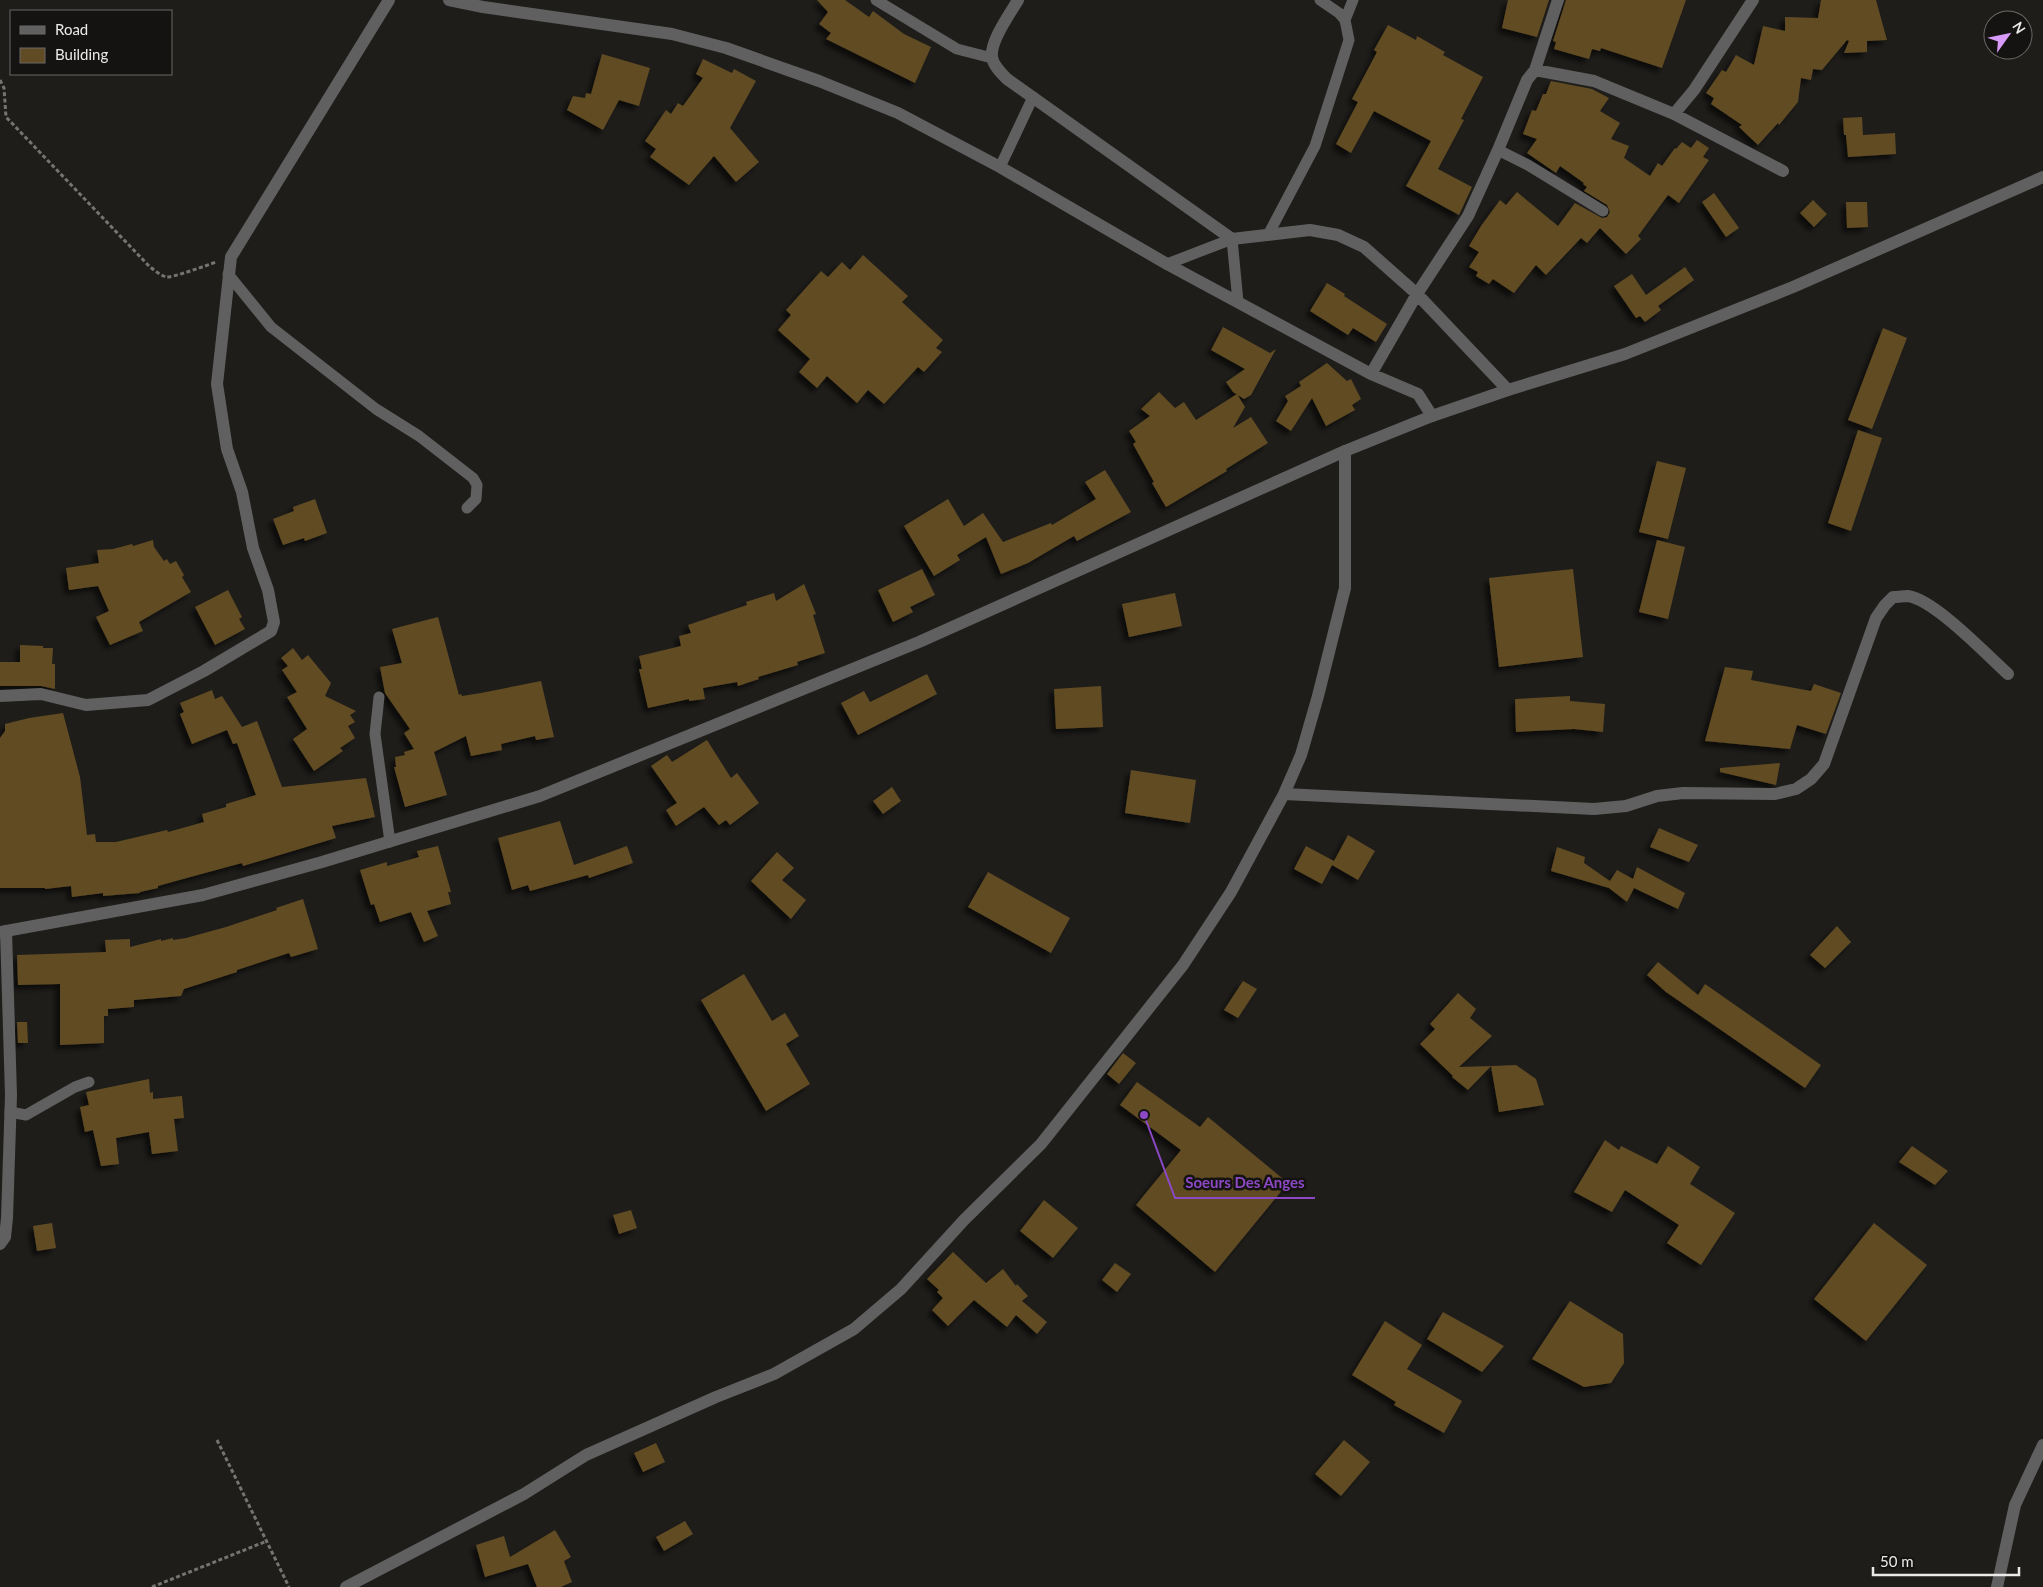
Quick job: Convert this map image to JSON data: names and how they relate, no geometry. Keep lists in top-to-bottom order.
{
  "places": ["Soeurs Des Anges"],
  "legend": ["Road", "Building"],
  "scale_bar": "50 m",
  "north": "top right"
}
